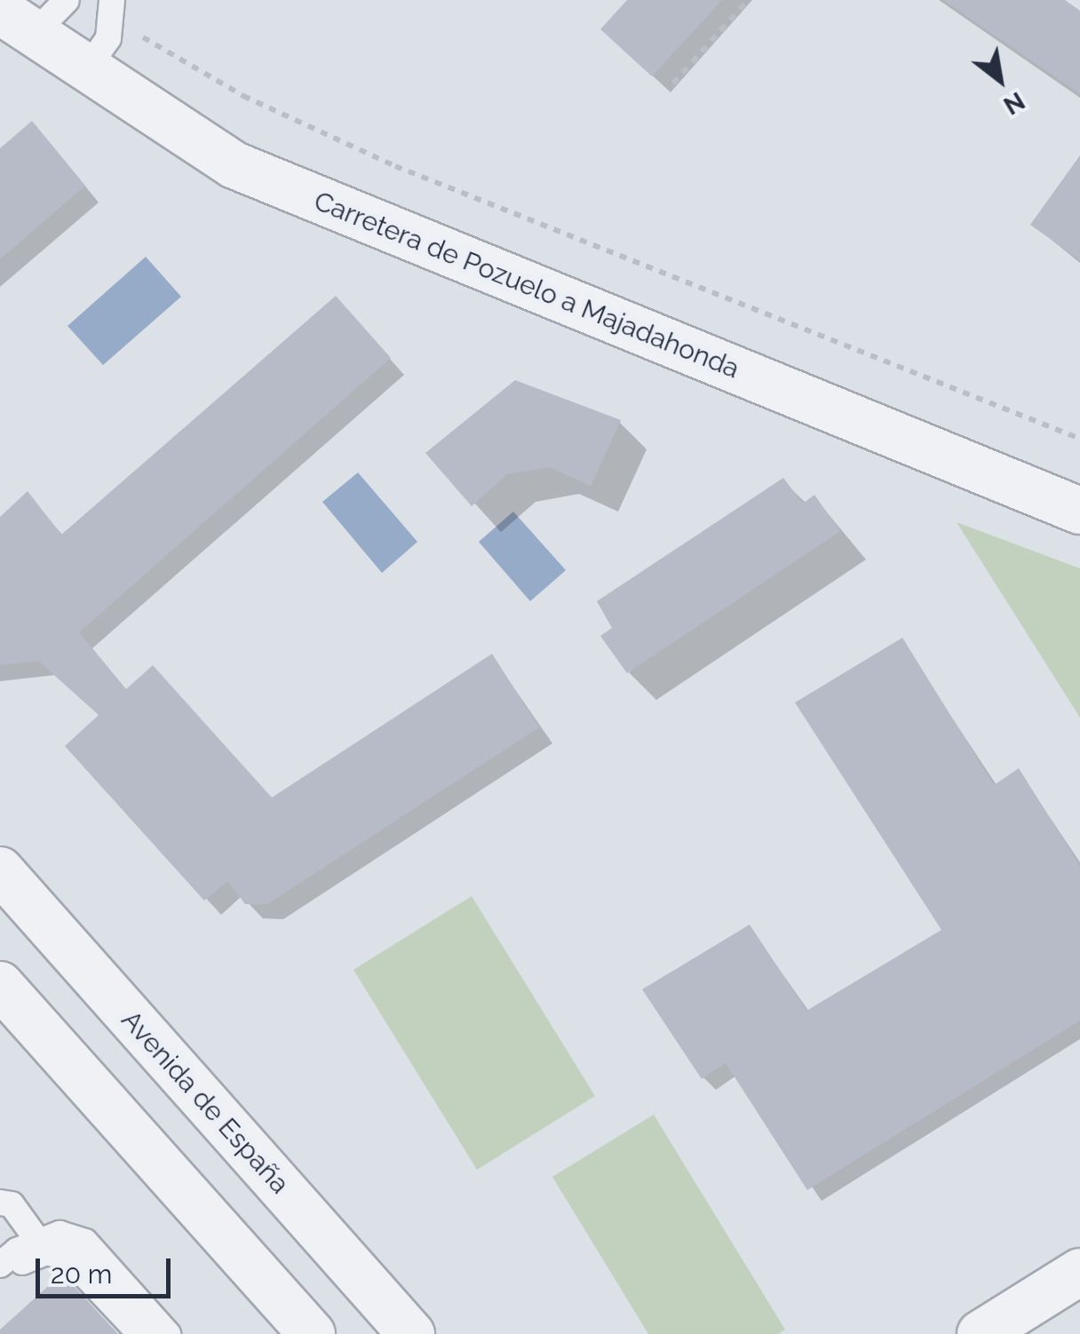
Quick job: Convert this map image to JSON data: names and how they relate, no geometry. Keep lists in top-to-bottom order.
{
  "streets": {
    "street": ["Carretera de Pozuelo a Majadahonda", "Avenida de España"]
  },
  "scale_bar": "20 m",
  "north": "bottom right"
}
